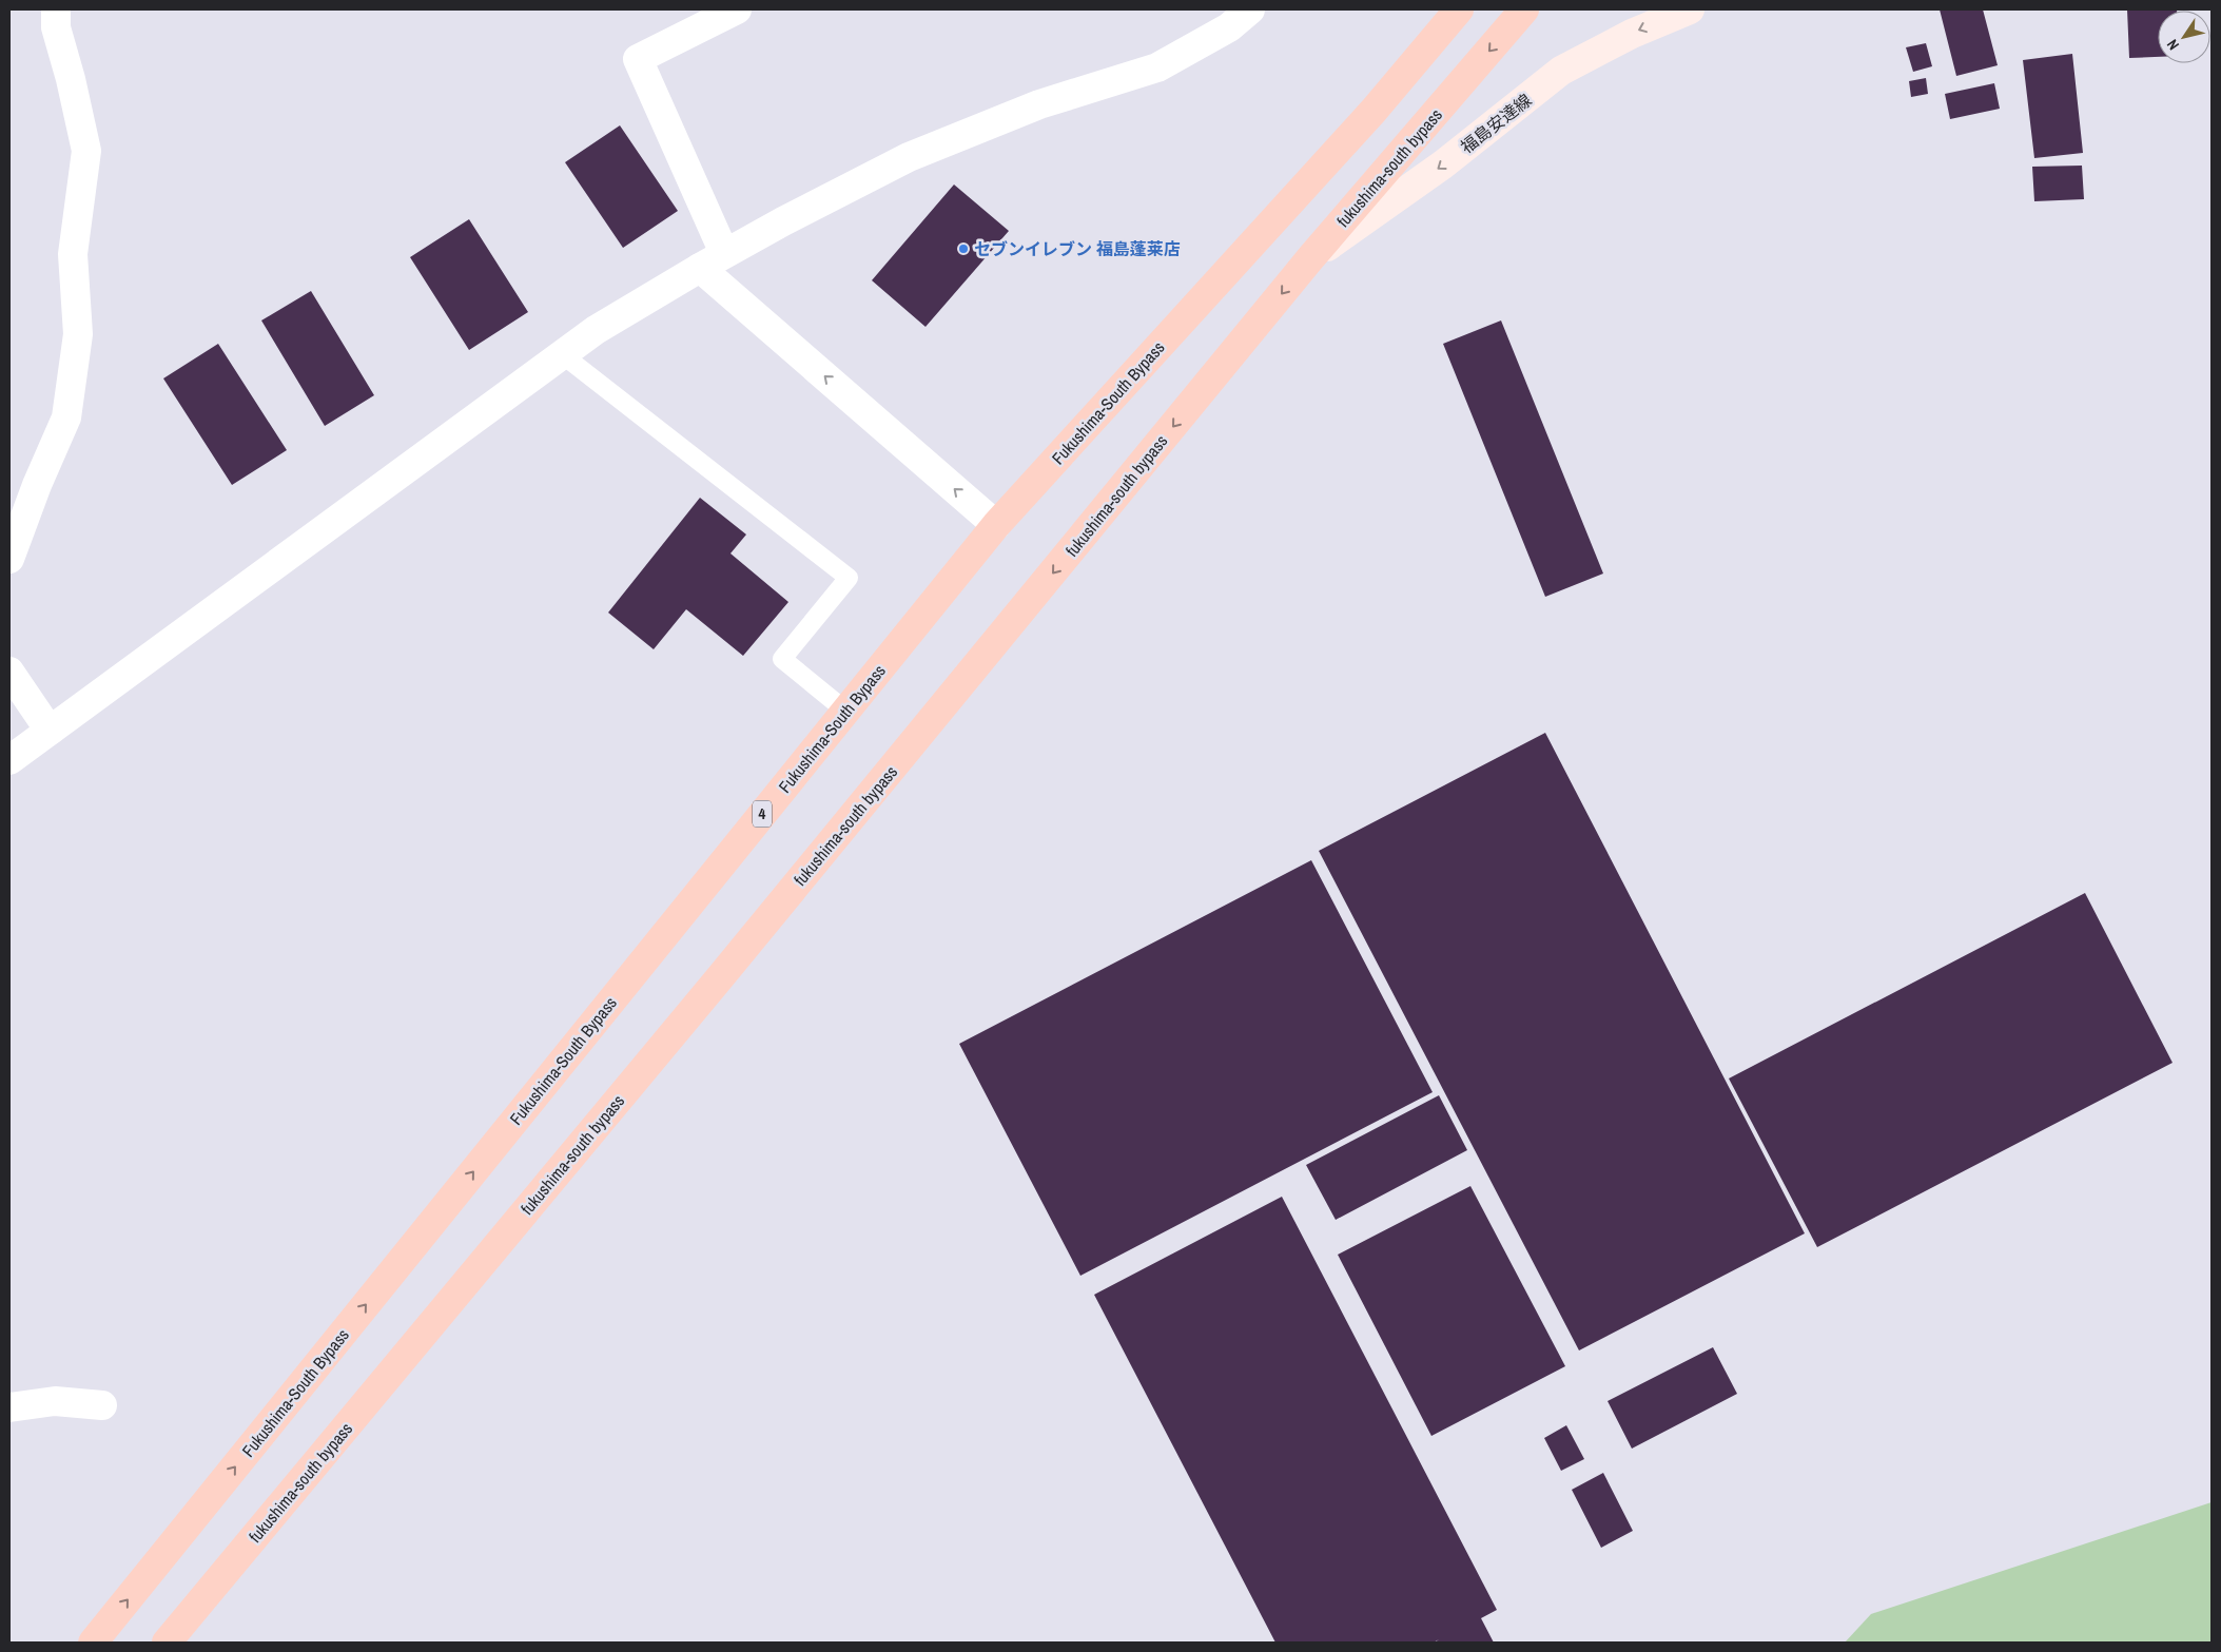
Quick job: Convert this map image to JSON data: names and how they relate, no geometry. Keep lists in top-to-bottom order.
{
  "streets": {
    "highway": ["fukushima-south bypass", "Fukushima-South Bypass", "4"],
    "main road": ["福島安達線"]
  },
  "crossings": [
    ["福島安達線", "fukushima-south bypass"]
  ],
  "one_way": ["福島安達線", "fukushima-south bypass", "Fukushima-South Bypass"],
  "places": ["セブンイレブン 福島蓬莱店"],
  "north": "bottom left"
}
